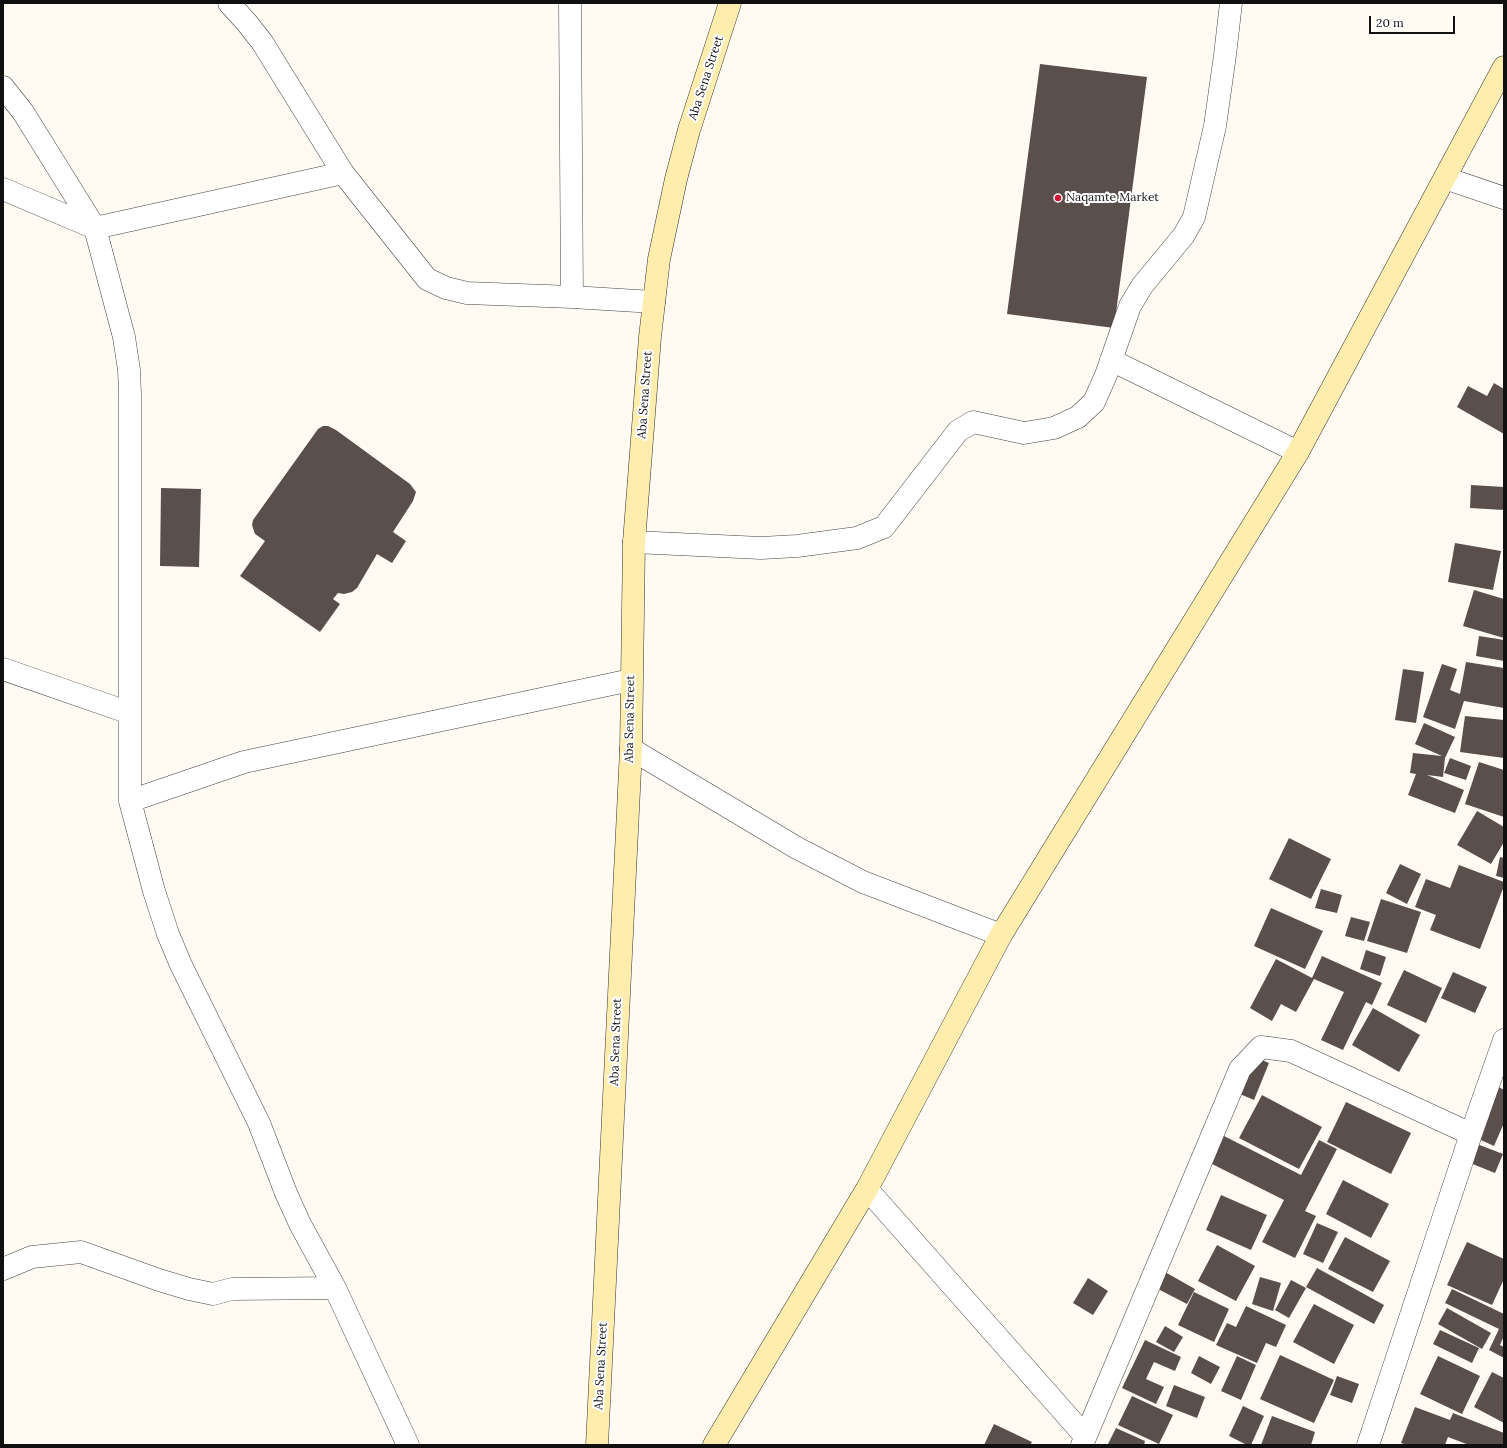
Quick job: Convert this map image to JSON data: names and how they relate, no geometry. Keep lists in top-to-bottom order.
{
  "streets": {
    "street": ["Aba Sena Street"]
  },
  "places": ["Naqamte Market"],
  "scale_bar": "20 m"
}
